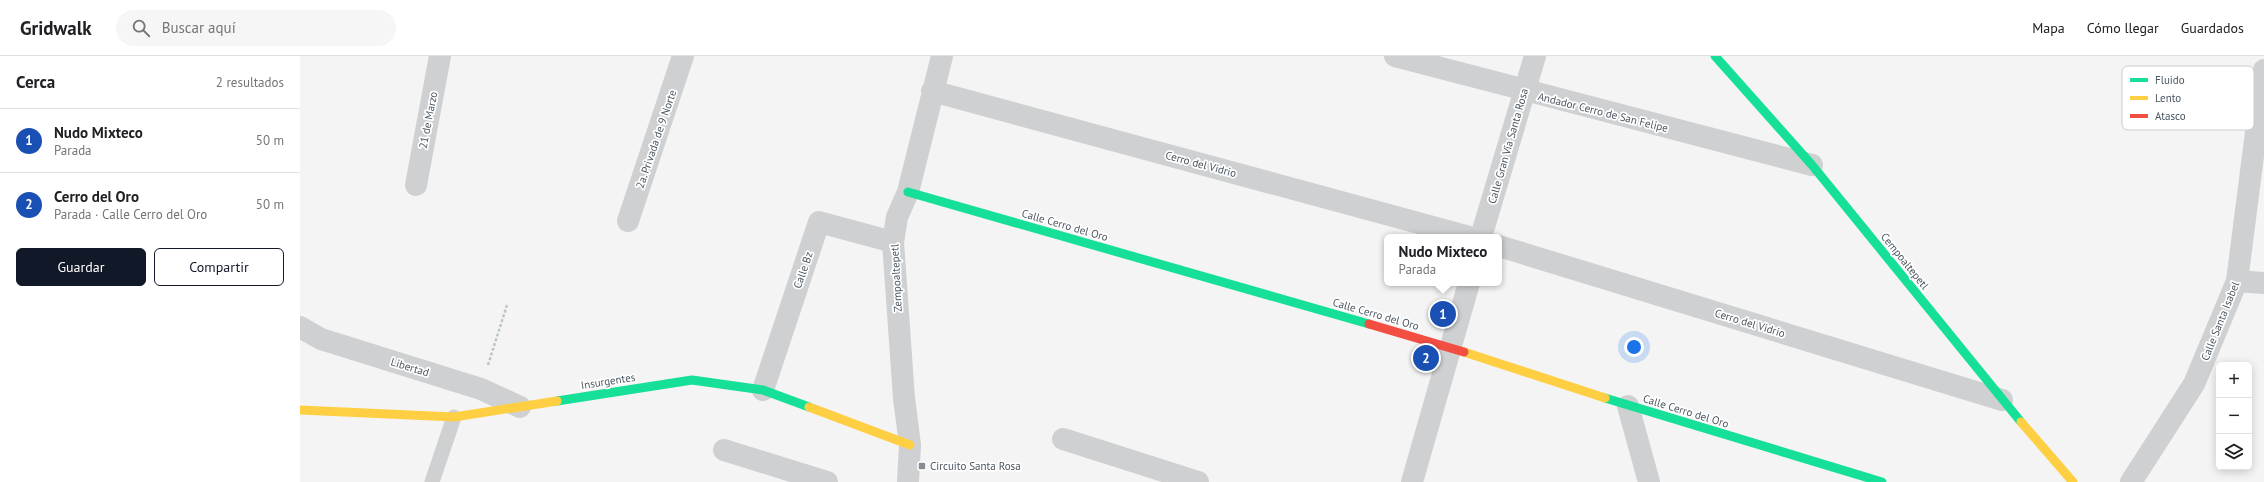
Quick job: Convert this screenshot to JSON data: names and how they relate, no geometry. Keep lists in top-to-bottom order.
{
  "streets": {
    "street": [
      "Andador Cerro de San Felipe",
      "21 de Marzo",
      "2a. Privada de 9 Norte",
      "Calle Gran Vía Santa Rosa",
      "Cerro del Vidrio",
      "Calle Cerro del Oro",
      "Cempoaltepetl",
      "Calle Bz",
      "Zempoaltepetl",
      "Calle Santa Isabel",
      "Libertad",
      "Insurgentes"
    ]
  },
  "crossings": [
    ["Andador Cerro de San Felipe", "Calle Gran Vía Santa Rosa"],
    ["Andador Cerro de San Felipe", "Cempoaltepetl"],
    ["Cerro del Vidrio", "Cempoaltepetl"],
    ["Cerro del Vidrio", "Zempoaltepetl"],
    ["Calle Cerro del Oro", "Zempoaltepetl"],
    ["Calle Bz", "Zempoaltepetl"],
    ["Calle Bz", "Insurgentes"],
    ["Zempoaltepetl", "Insurgentes"],
    ["Libertad", "Insurgentes"]
  ],
  "places": {
    "transit": ["Circuito Santa Rosa"]
  },
  "legend": ["Fluido", "Lento", "Atasco"],
  "page": {
    "header": "Gridwalk",
    "search": "Buscar aquí",
    "nav": ["Mapa", "Cómo llegar", "Guardados"],
    "heading": ["Cerca", "2 resultados"],
    "list": [
      {
        "mark": "1",
        "name": "Nudo Mixteco",
        "note": "Parada",
        "value": "50 m"
      },
      {
        "mark": "2",
        "name": "Cerro del Oro",
        "note": "Parada · Calle Cerro del Oro",
        "value": "50 m"
      }
    ],
    "popup": ["Nudo Mixteco", "Parada"],
    "buttons": ["Guardar", "Compartir"],
    "pins": ["1", "2"],
    "map_buttons": ["+", "−"]
  }
}
